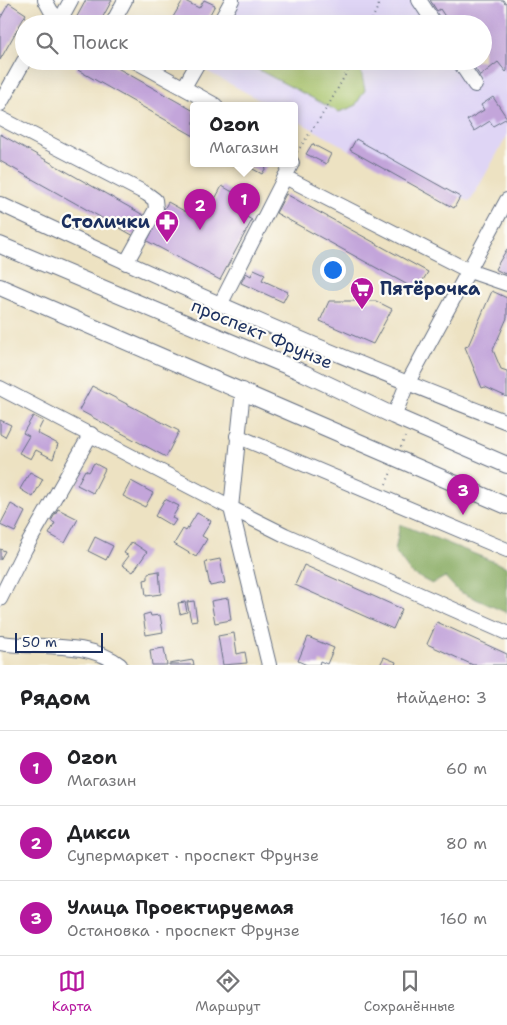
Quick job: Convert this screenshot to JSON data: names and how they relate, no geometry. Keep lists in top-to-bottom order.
{
  "streets": {
    "main road": ["проспект Фрунзе"]
  },
  "places": {
    "pharmacy": ["Столички"],
    "supermarket": ["Пятёрочка"]
  },
  "scale_bar": "50 m",
  "page": {
    "search": "Поиск",
    "popup": ["Ozon", "Магазин"],
    "pins": ["1", "2", "3"],
    "scale": "50 m",
    "heading": ["Рядом", "Найдено: 3"],
    "list": [
      {
        "mark": "1",
        "name": "Ozon",
        "note": "Магазин",
        "value": "60 m"
      },
      {
        "mark": "2",
        "name": "Дикси",
        "note": "Супермаркет · проспект Фрунзе",
        "value": "80 m"
      },
      {
        "mark": "3",
        "name": "Улица Проектируемая",
        "note": "Остановка · проспект Фрунзе",
        "value": "160 m"
      }
    ],
    "nav": ["Карта", "Маршрут", "Сохранённые"]
  }
}
